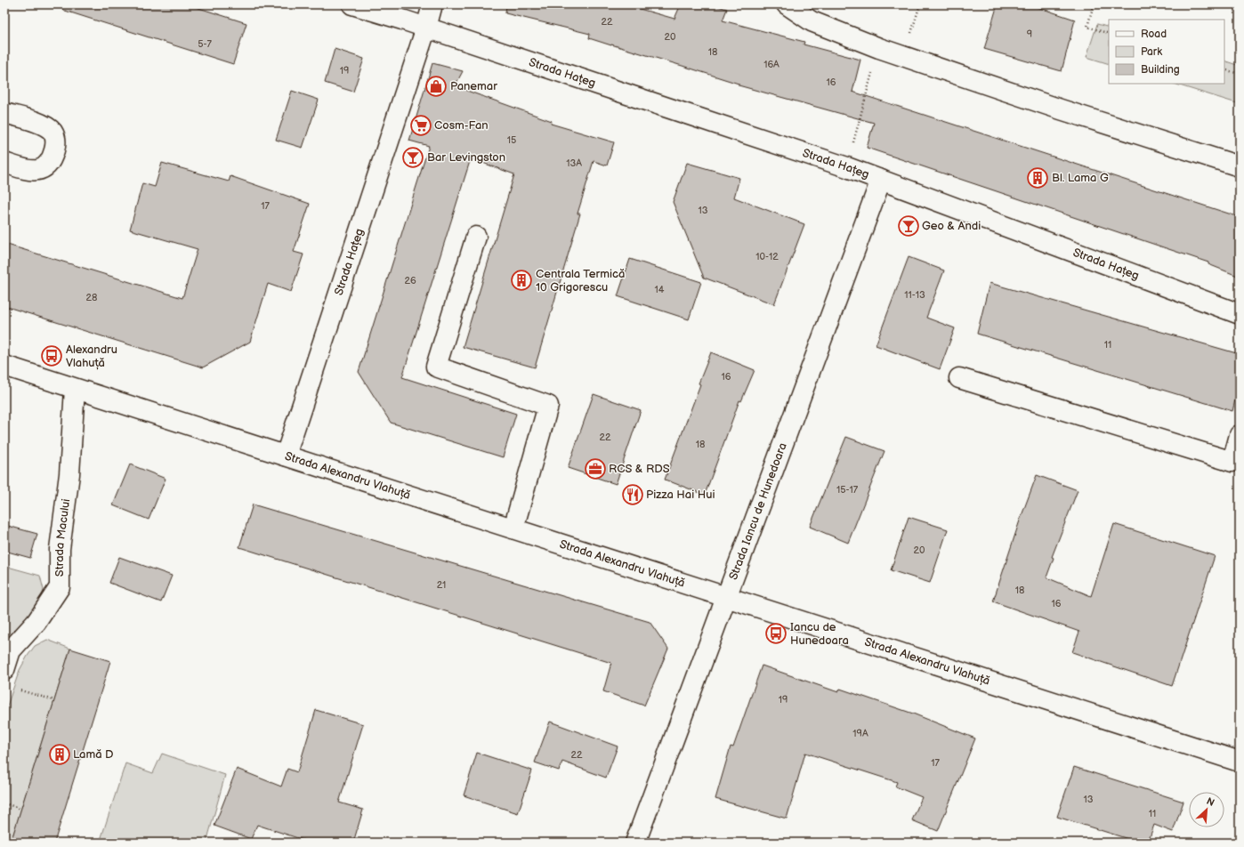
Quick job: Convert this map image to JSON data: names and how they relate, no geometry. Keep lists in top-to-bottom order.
{
  "streets": {
    "street": [
      "Strada Hațeg",
      "Strada Alexandru Vlahuță",
      "Strada Iancu de Hunedoara",
      "Strada Macului"
    ]
  },
  "crossings": [
    ["Strada Hațeg", "Strada Alexandru Vlahuță"],
    ["Strada Hațeg", "Strada Iancu de Hunedoara"],
    ["Strada Alexandru Vlahuță", "Strada Iancu de Hunedoara"],
    ["Strada Alexandru Vlahuță", "Strada Macului"]
  ],
  "places": {
    "shop": ["Panemar"],
    "supermarket": ["Cosm-Fan"],
    "bar": ["Bar Levingston", "Geo & Andi"],
    "building": ["Bl. Lama G", "Centrala Termică 10 Grigorescu", "Lamă D"],
    "bus stop": ["Alexandru Vlahuță", "Iancu de Hunedoara"],
    "office": ["RCS & RDS"],
    "restaurant": ["Pizza Hai Hui"]
  },
  "house_numbers": [
    "22",
    "9",
    "20",
    "5-7",
    "18",
    "16A",
    "19",
    "16",
    "15",
    "13A",
    "17",
    "13",
    "10-12",
    "26",
    "14",
    "11-13",
    "28",
    "11",
    "16",
    "22",
    "18",
    "15-17",
    "20",
    "21",
    "18",
    "16",
    "19",
    "19A",
    "22",
    "17",
    "13",
    "11"
  ],
  "legend": ["Road", "Park", "Building"],
  "north": "top right"
}
